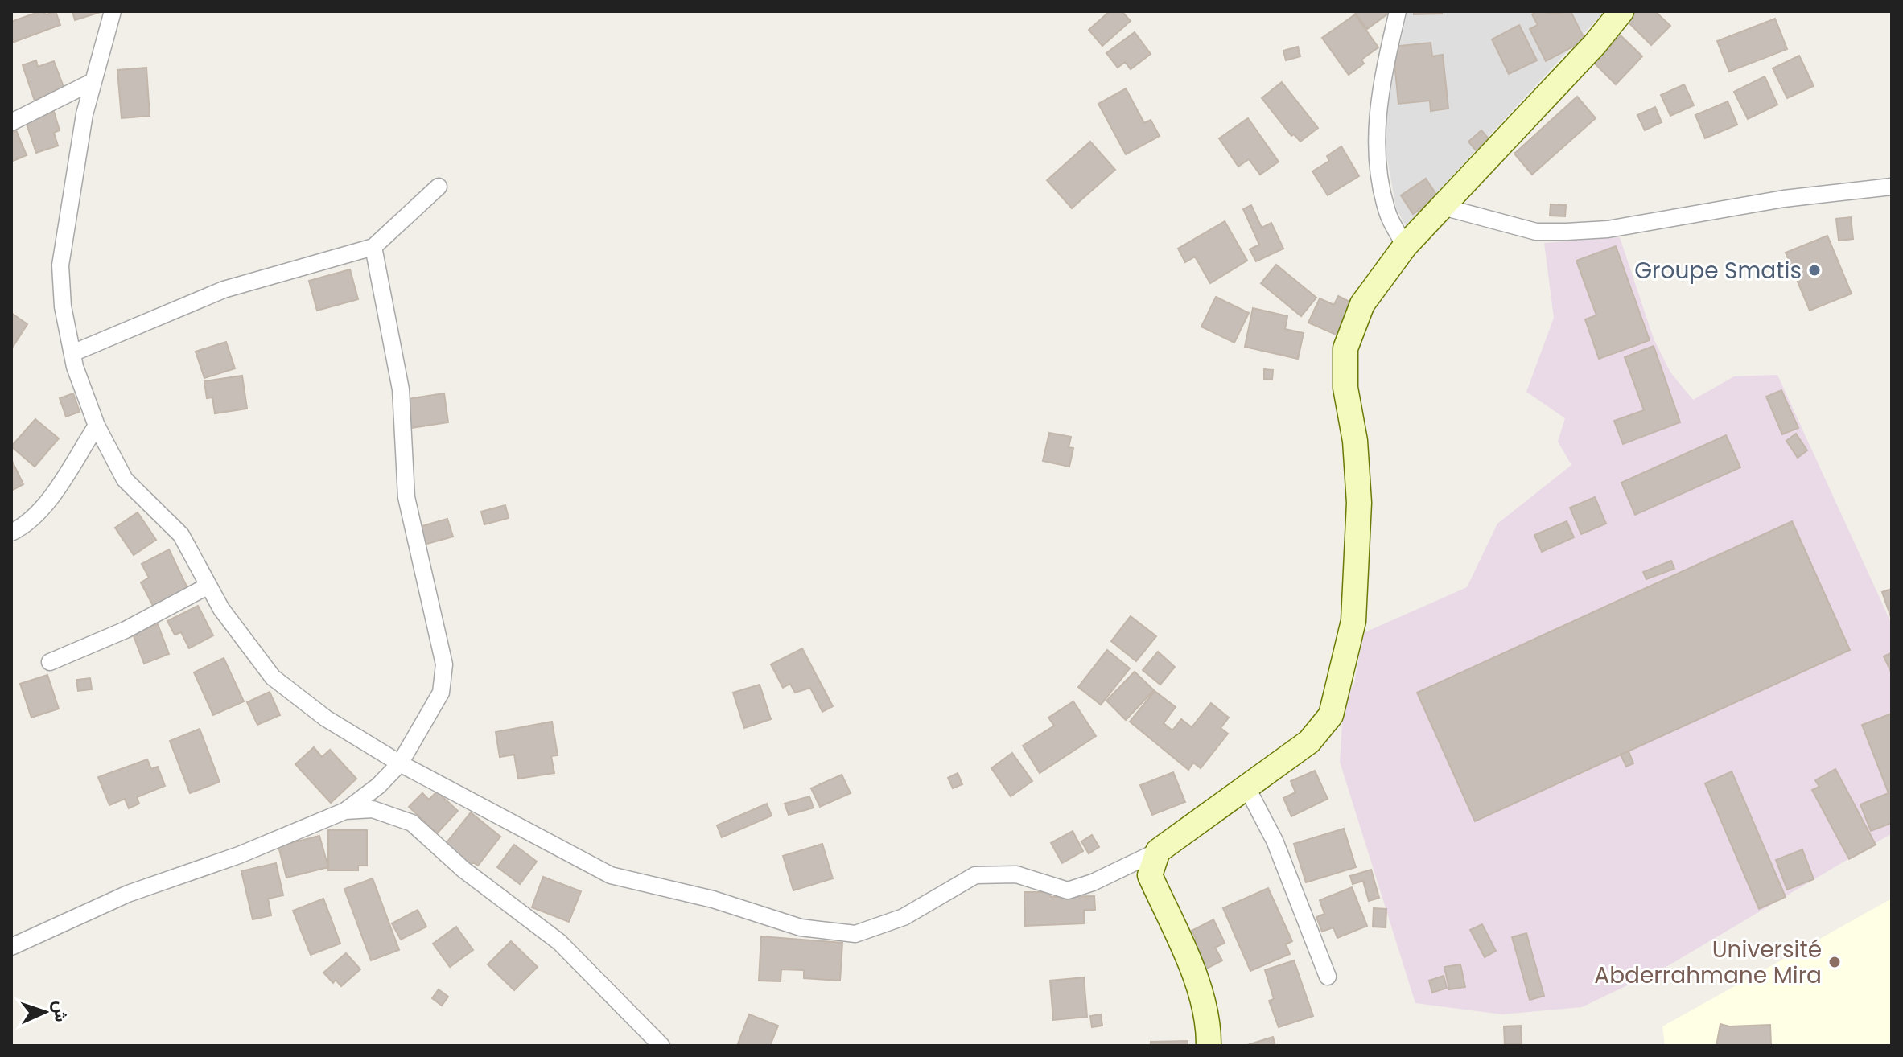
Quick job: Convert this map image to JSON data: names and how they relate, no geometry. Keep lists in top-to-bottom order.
{
  "places": ["Groupe Smatis", "Université Abderrahmane Mira"],
  "north": "right"
}
